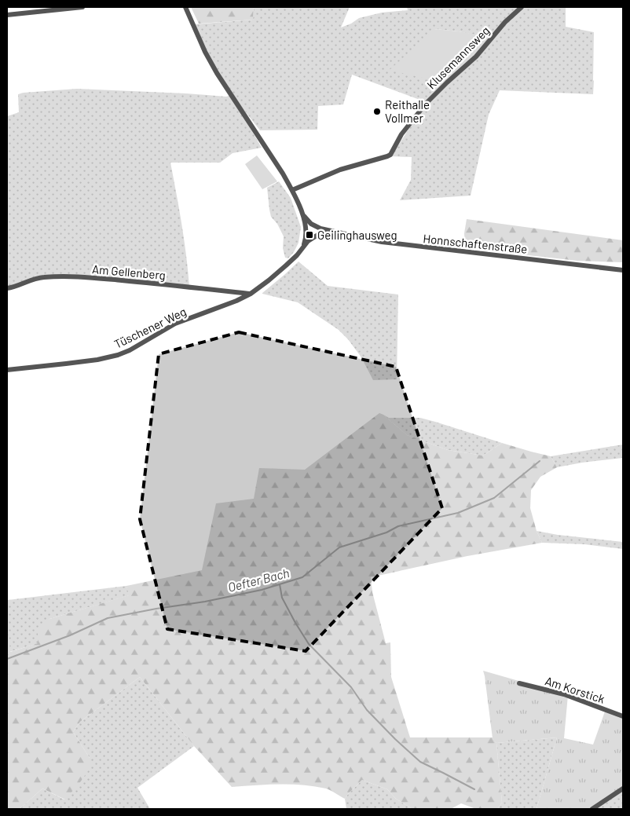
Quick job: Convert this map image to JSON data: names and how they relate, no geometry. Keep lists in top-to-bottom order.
{
  "streets": {
    "street": [
      "Klusemannsweg",
      "Honnschaftenstraße",
      "Am Gellenberg",
      "Tüschener Weg",
      "Am Korstick"
    ]
  },
  "crossings": [
    ["Honnschaftenstraße", "Tüschener Weg"],
    ["Am Gellenberg", "Tüschener Weg"]
  ],
  "water": ["Oefter Bach"],
  "places": {
    "other": ["Reithalle Vollmer"],
    "transit": ["Geilinghausweg"]
  }
}
